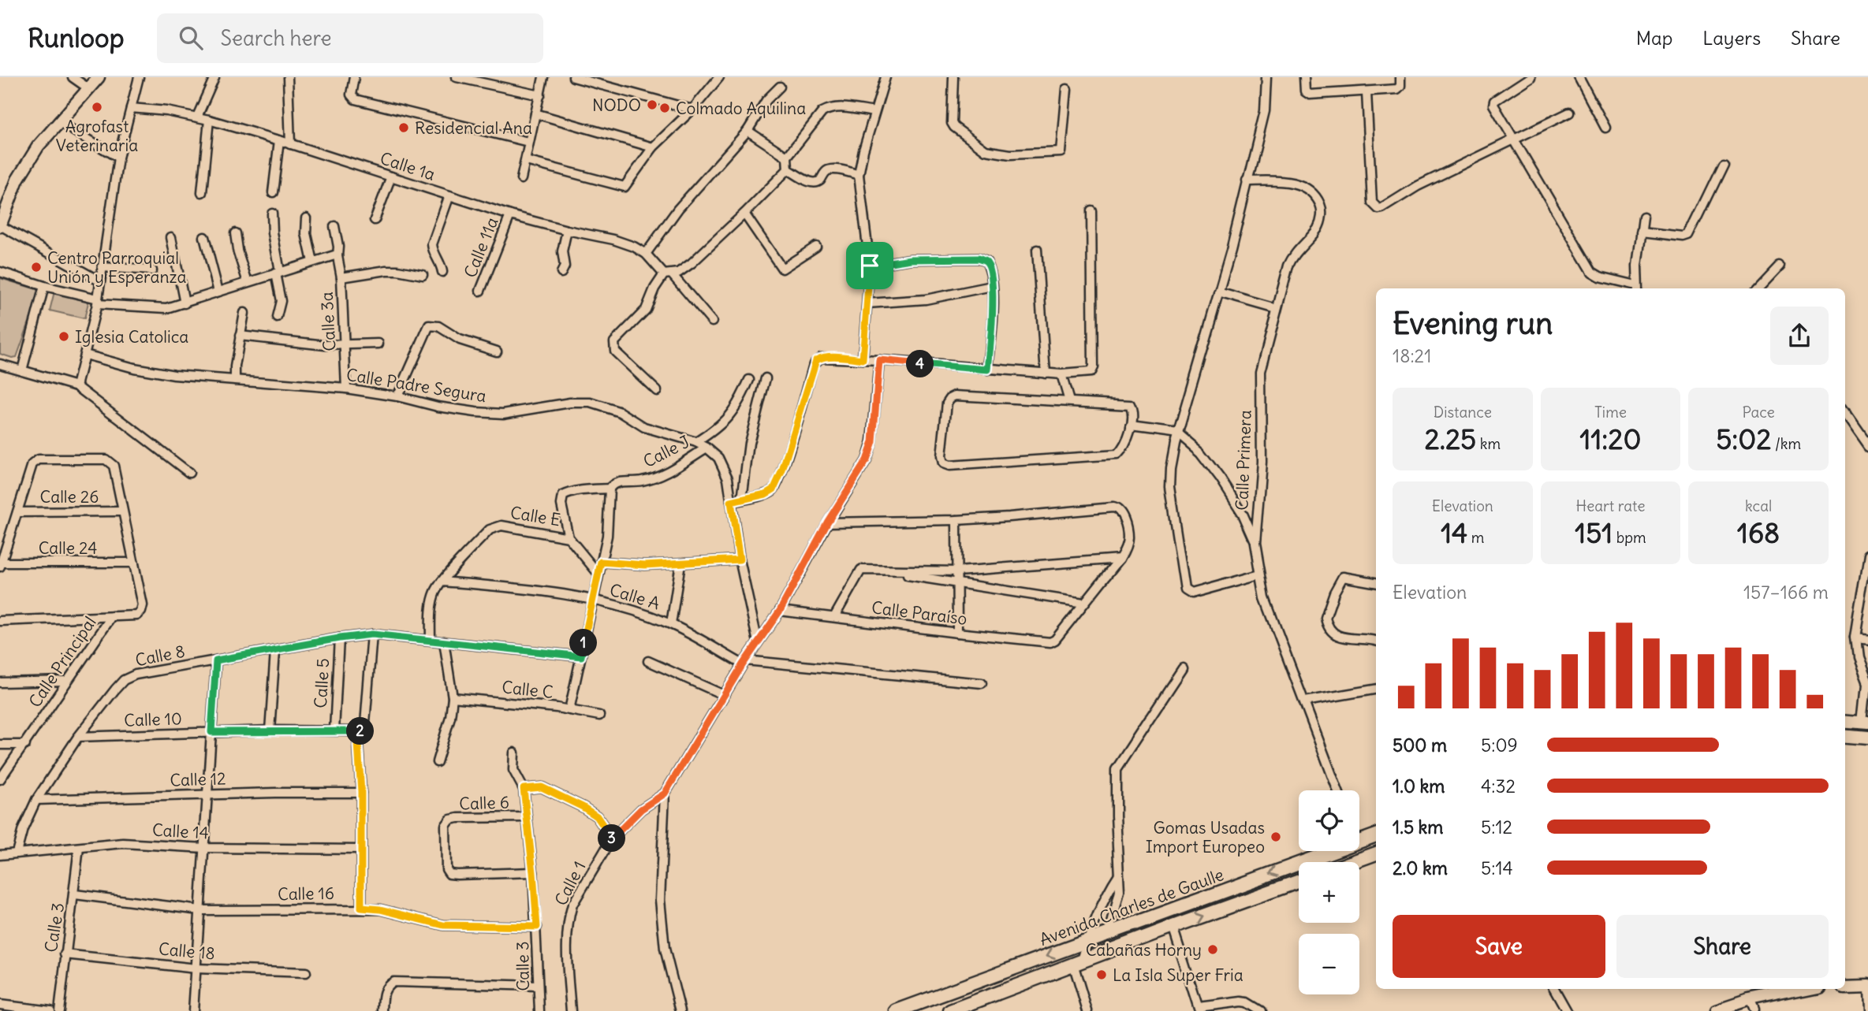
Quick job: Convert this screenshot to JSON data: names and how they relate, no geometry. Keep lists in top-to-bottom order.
{
  "streets": {
    "main road": ["Avenida Charles de Gaulle"],
    "street": [
      "Calle 1a",
      "Calle 11a",
      "Calle 3a",
      "Calle Padre Segura",
      "Calle J",
      "Calle Primera",
      "Calle 26",
      "Calle E",
      "Calle 24",
      "Calle A",
      "Calle Paraíso",
      "Calle 8",
      "Calle Principal",
      "Calle 5",
      "Calle C",
      "Calle 10",
      "Calle 12",
      "Calle 6",
      "Calle 14",
      "Calle 1",
      "Calle 16",
      "Calle 3",
      "Calle 18"
    ]
  },
  "crossings": [
    ["Calle 1a", "Calle 11a"],
    ["Calle 3a", "Calle Padre Segura"],
    ["Calle Padre Segura", "Calle J"],
    ["Calle Padre Segura", "Calle 1"],
    ["Calle J", "Calle E"],
    ["Calle E", "Calle A"],
    ["Calle A", "Calle 1"],
    ["Calle Paraíso", "Calle 1"],
    ["Calle 8", "Calle 5"],
    ["Calle 8", "Calle 10"],
    ["Calle 8", "Calle 12"],
    ["Calle 8", "Calle 14"],
    ["Calle 5", "Calle 10"],
    ["Calle 6", "Calle 3"],
    ["Calle 14", "Calle 3"],
    ["Calle 16", "Calle 3"],
    ["Calle 3", "Calle 18"]
  ],
  "places": [
    "NODO",
    "Agrofast Veterinaria",
    "Colmado Aquilina",
    "Residencial Ana",
    "Centro Parroquial Unión y Esperanza",
    "Iglesia Catolica",
    "Gomas Usadas Import Europeo",
    "Cabañas Horny",
    "La Isla Super Fria"
  ],
  "page": {
    "header": "Runloop",
    "search": "Search here",
    "nav": ["Map", "Layers", "Share"],
    "heading": ["Evening run", "18:21"],
    "pins": [
      "4",
      "1",
      "2",
      "3"
    ],
    "stats": [
      ["Distance", "2.25 km"],
      ["Time", "11:20"],
      ["Pace", "5:02 /km"],
      ["Elevation", "14 m"],
      ["Heart rate", "151 bpm"],
      ["kcal", "168"]
    ],
    "chart": ["Elevation", "157–166 m"],
    "list": [
      {
        "name": "500 m",
        "note": "5:09"
      },
      {
        "name": "1.0 km",
        "note": "4:32"
      },
      {
        "name": "1.5 km",
        "note": "5:12"
      },
      {
        "name": "2.0 km",
        "note": "5:14"
      }
    ],
    "map_buttons": ["+", "−"],
    "buttons": ["Save", "Share"]
  }
}
